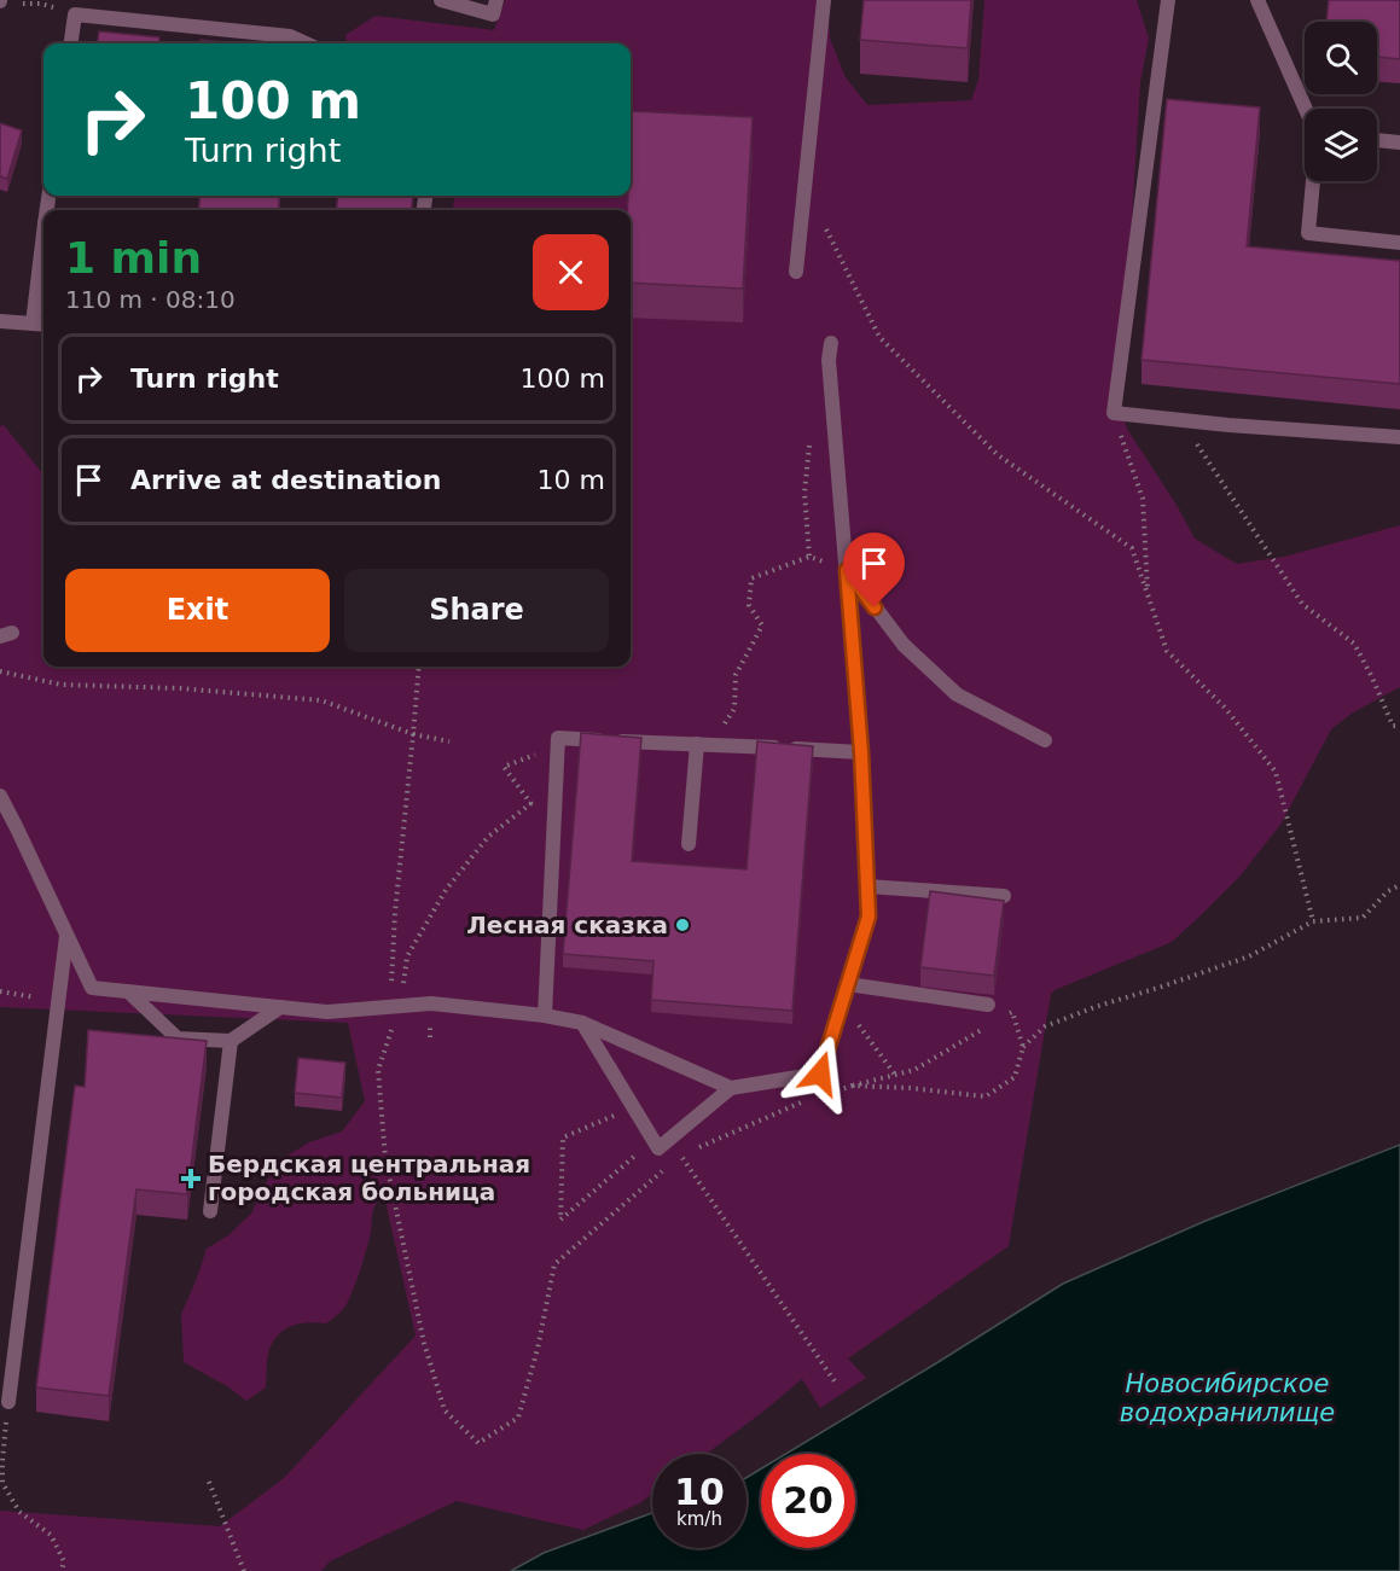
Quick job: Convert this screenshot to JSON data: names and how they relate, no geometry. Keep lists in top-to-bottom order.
{
  "water": ["Новосибирское водохранилище"],
  "places": {
    "other": ["Лесная сказка"],
    "health": ["Бердская центральная городская больница"]
  },
  "page": {
    "turn": ["100 m", "Turn right"],
    "heading": ["1 min", "110 m · 08:10"],
    "list": [
      {
        "name": "Turn right",
        "value": "100 m"
      },
      {
        "name": "Arrive at destination",
        "value": "10 m"
      }
    ],
    "buttons": ["Exit", "Share"],
    "speed": "10 km/h",
    "limit": "20"
  }
}
